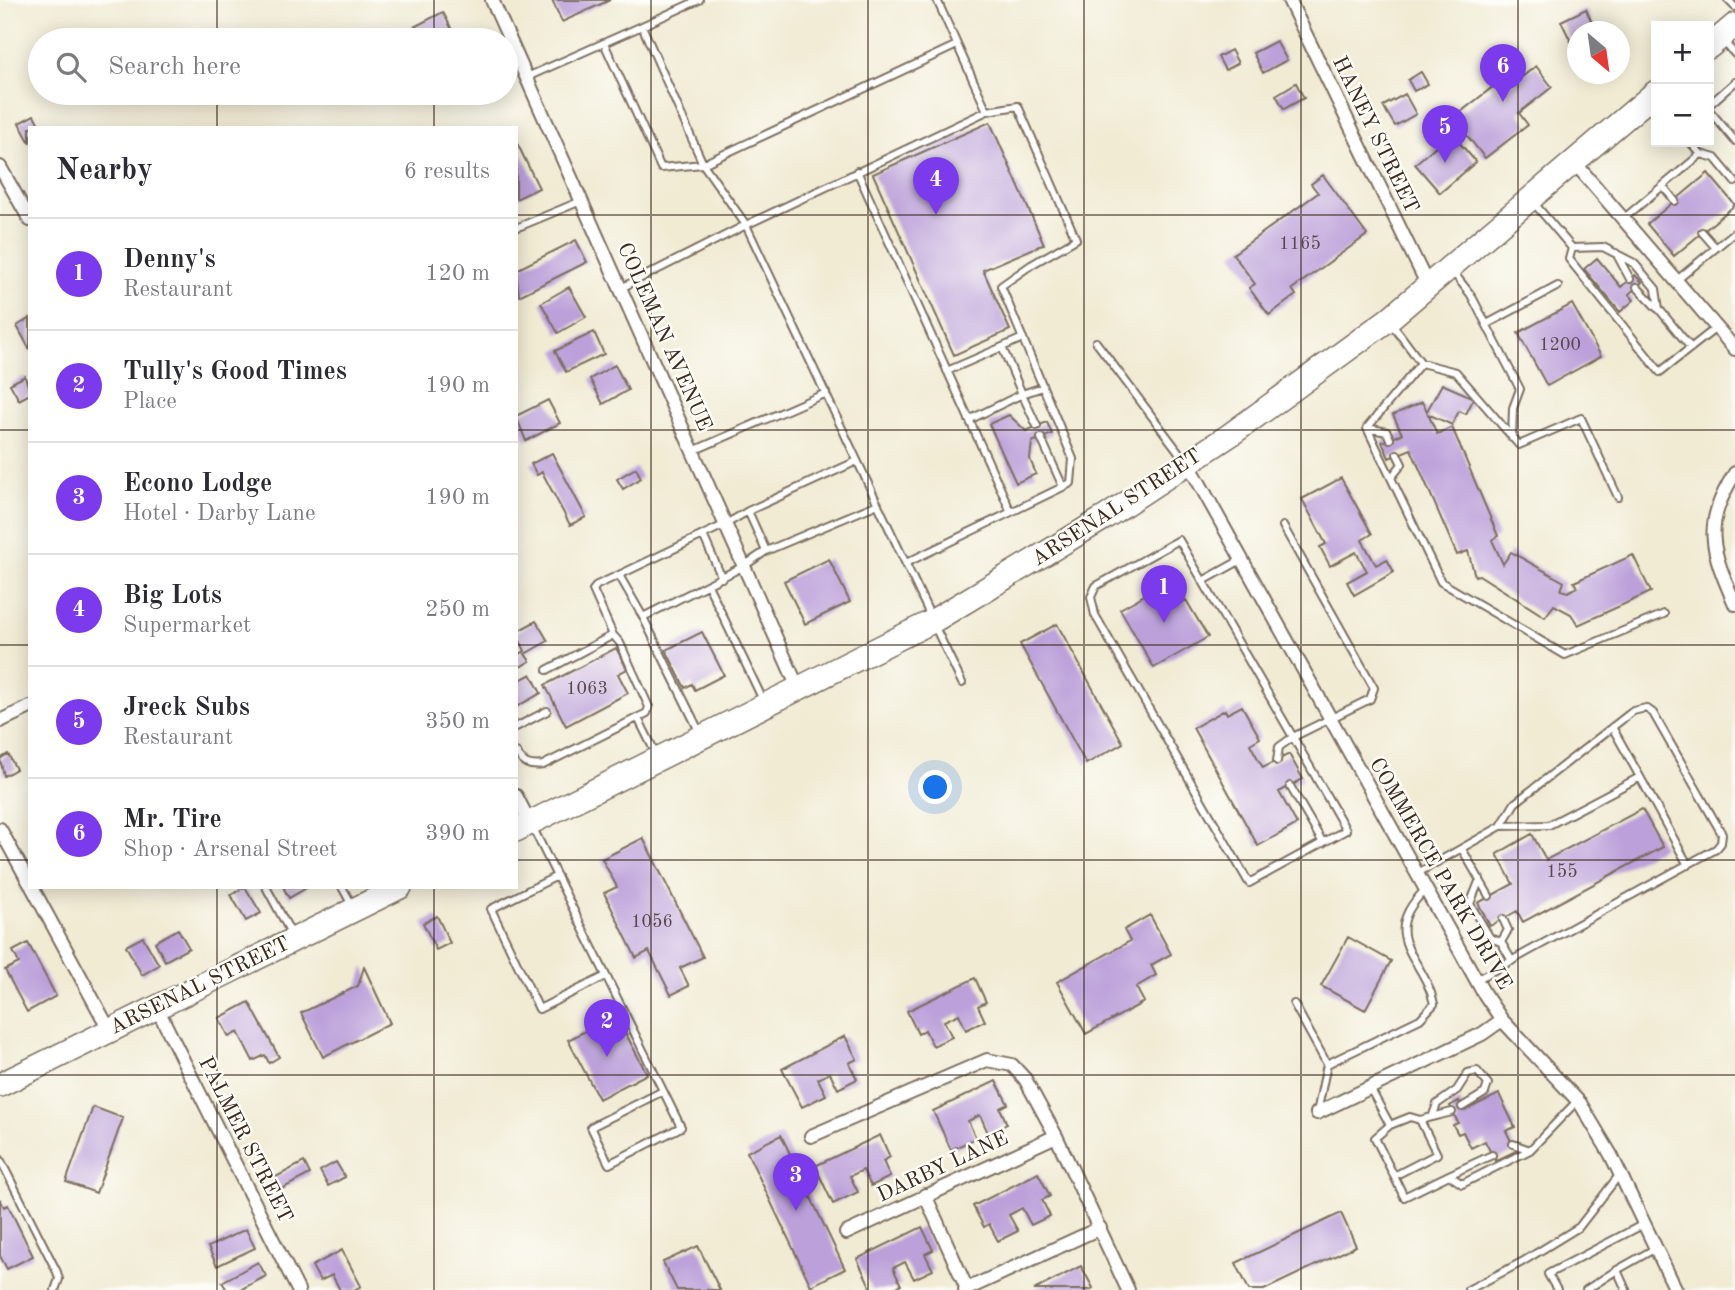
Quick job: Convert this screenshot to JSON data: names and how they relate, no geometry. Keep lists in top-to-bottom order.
{
  "streets": {
    "highway": ["ARSENAL STREET"],
    "street": [
      "HANEY STREET",
      "COLEMAN AVENUE",
      "COMMERCE PARK DRIVE",
      "PALMER STREET",
      "DARBY LANE"
    ]
  },
  "crossings": [
    ["HANEY STREET", "ARSENAL STREET"],
    ["COLEMAN AVENUE", "ARSENAL STREET"],
    ["ARSENAL STREET", "COMMERCE PARK DRIVE"],
    ["ARSENAL STREET", "PALMER STREET"]
  ],
  "house_numbers": [
    "1165",
    "1200",
    "1063",
    "155",
    "1056"
  ],
  "north": "bottom right",
  "page": {
    "map_buttons": ["+", "−"],
    "search": "Search here",
    "pins": [
      "6",
      "5",
      "4",
      "1",
      "2",
      "3"
    ],
    "heading": ["Nearby", "6 results"],
    "list": [
      {
        "mark": "1",
        "name": "Denny's",
        "note": "Restaurant",
        "value": "120 m"
      },
      {
        "mark": "2",
        "name": "Tully's Good Times",
        "note": "Place",
        "value": "190 m"
      },
      {
        "mark": "3",
        "name": "Econo Lodge",
        "note": "Hotel · Darby Lane",
        "value": "190 m"
      },
      {
        "mark": "4",
        "name": "Big Lots",
        "note": "Supermarket",
        "value": "250 m"
      },
      {
        "mark": "5",
        "name": "Jreck Subs",
        "note": "Restaurant",
        "value": "350 m"
      },
      {
        "mark": "6",
        "name": "Mr. Tire",
        "note": "Shop · Arsenal Street",
        "value": "390 m"
      }
    ]
  }
}
